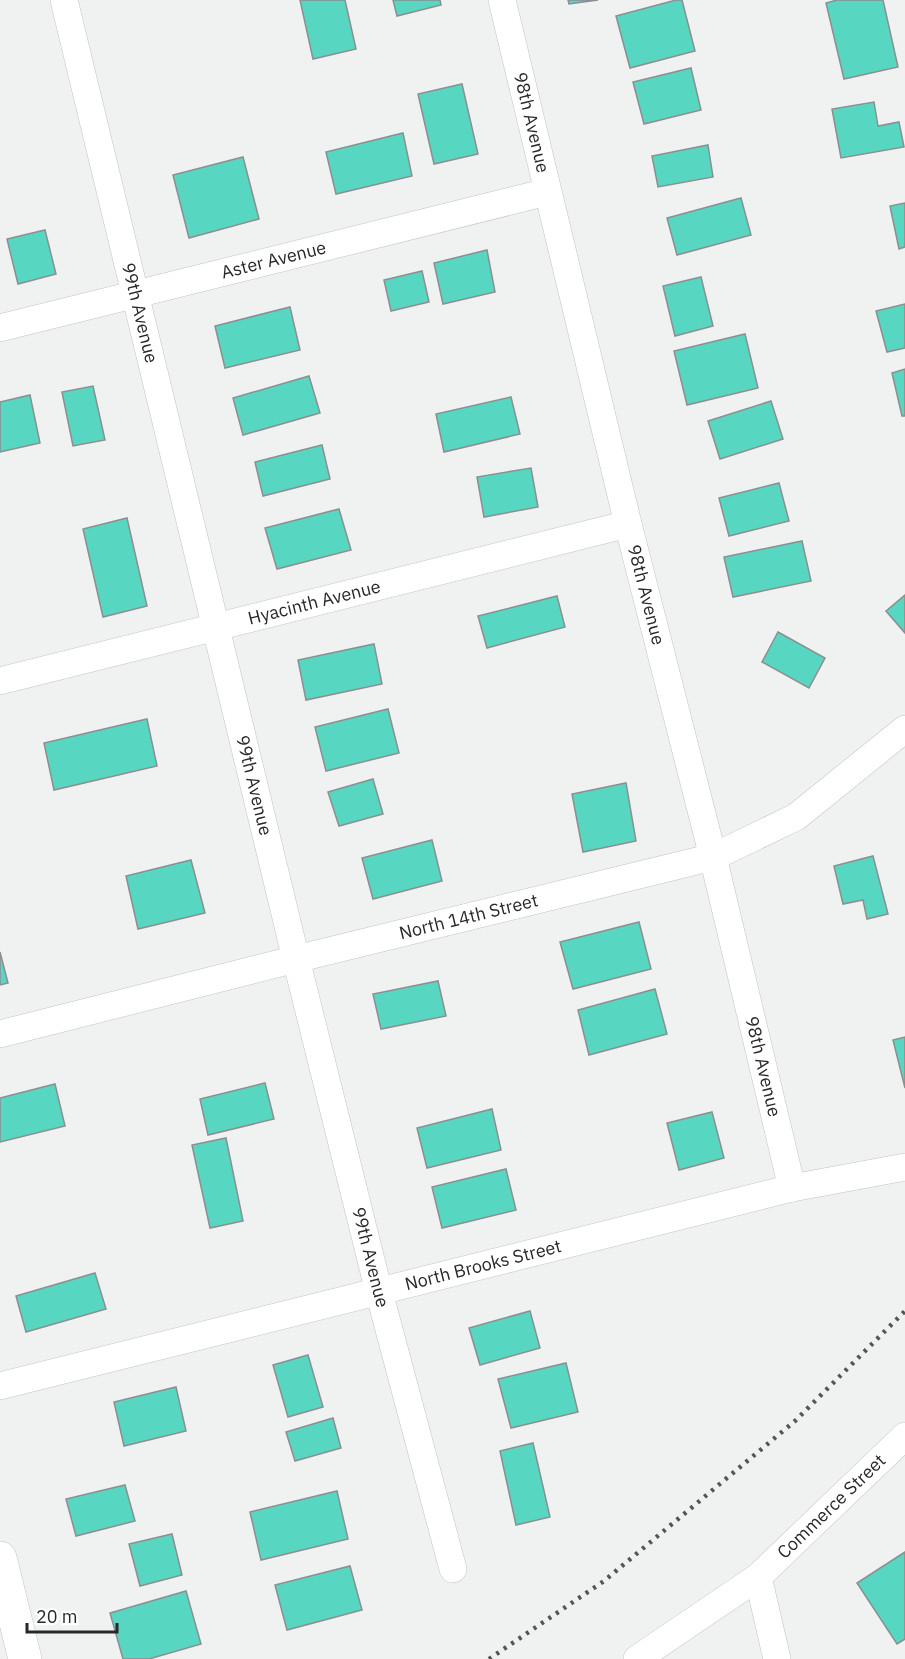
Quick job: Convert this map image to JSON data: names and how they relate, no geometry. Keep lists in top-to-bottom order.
{
  "streets": {
    "street": [
      "98th Avenue",
      "Aster Avenue",
      "99th Avenue",
      "Hyacinth Avenue",
      "North 14th Street",
      "North Brooks Street",
      "Commerce Street"
    ]
  },
  "crossings": [
    ["98th Avenue", "Aster Avenue"],
    ["98th Avenue", "Hyacinth Avenue"],
    ["98th Avenue", "North 14th Street"],
    ["98th Avenue", "North Brooks Street"],
    ["Aster Avenue", "99th Avenue"],
    ["99th Avenue", "Hyacinth Avenue"],
    ["99th Avenue", "North 14th Street"],
    ["99th Avenue", "North Brooks Street"]
  ],
  "scale_bar": "20 m"
}
